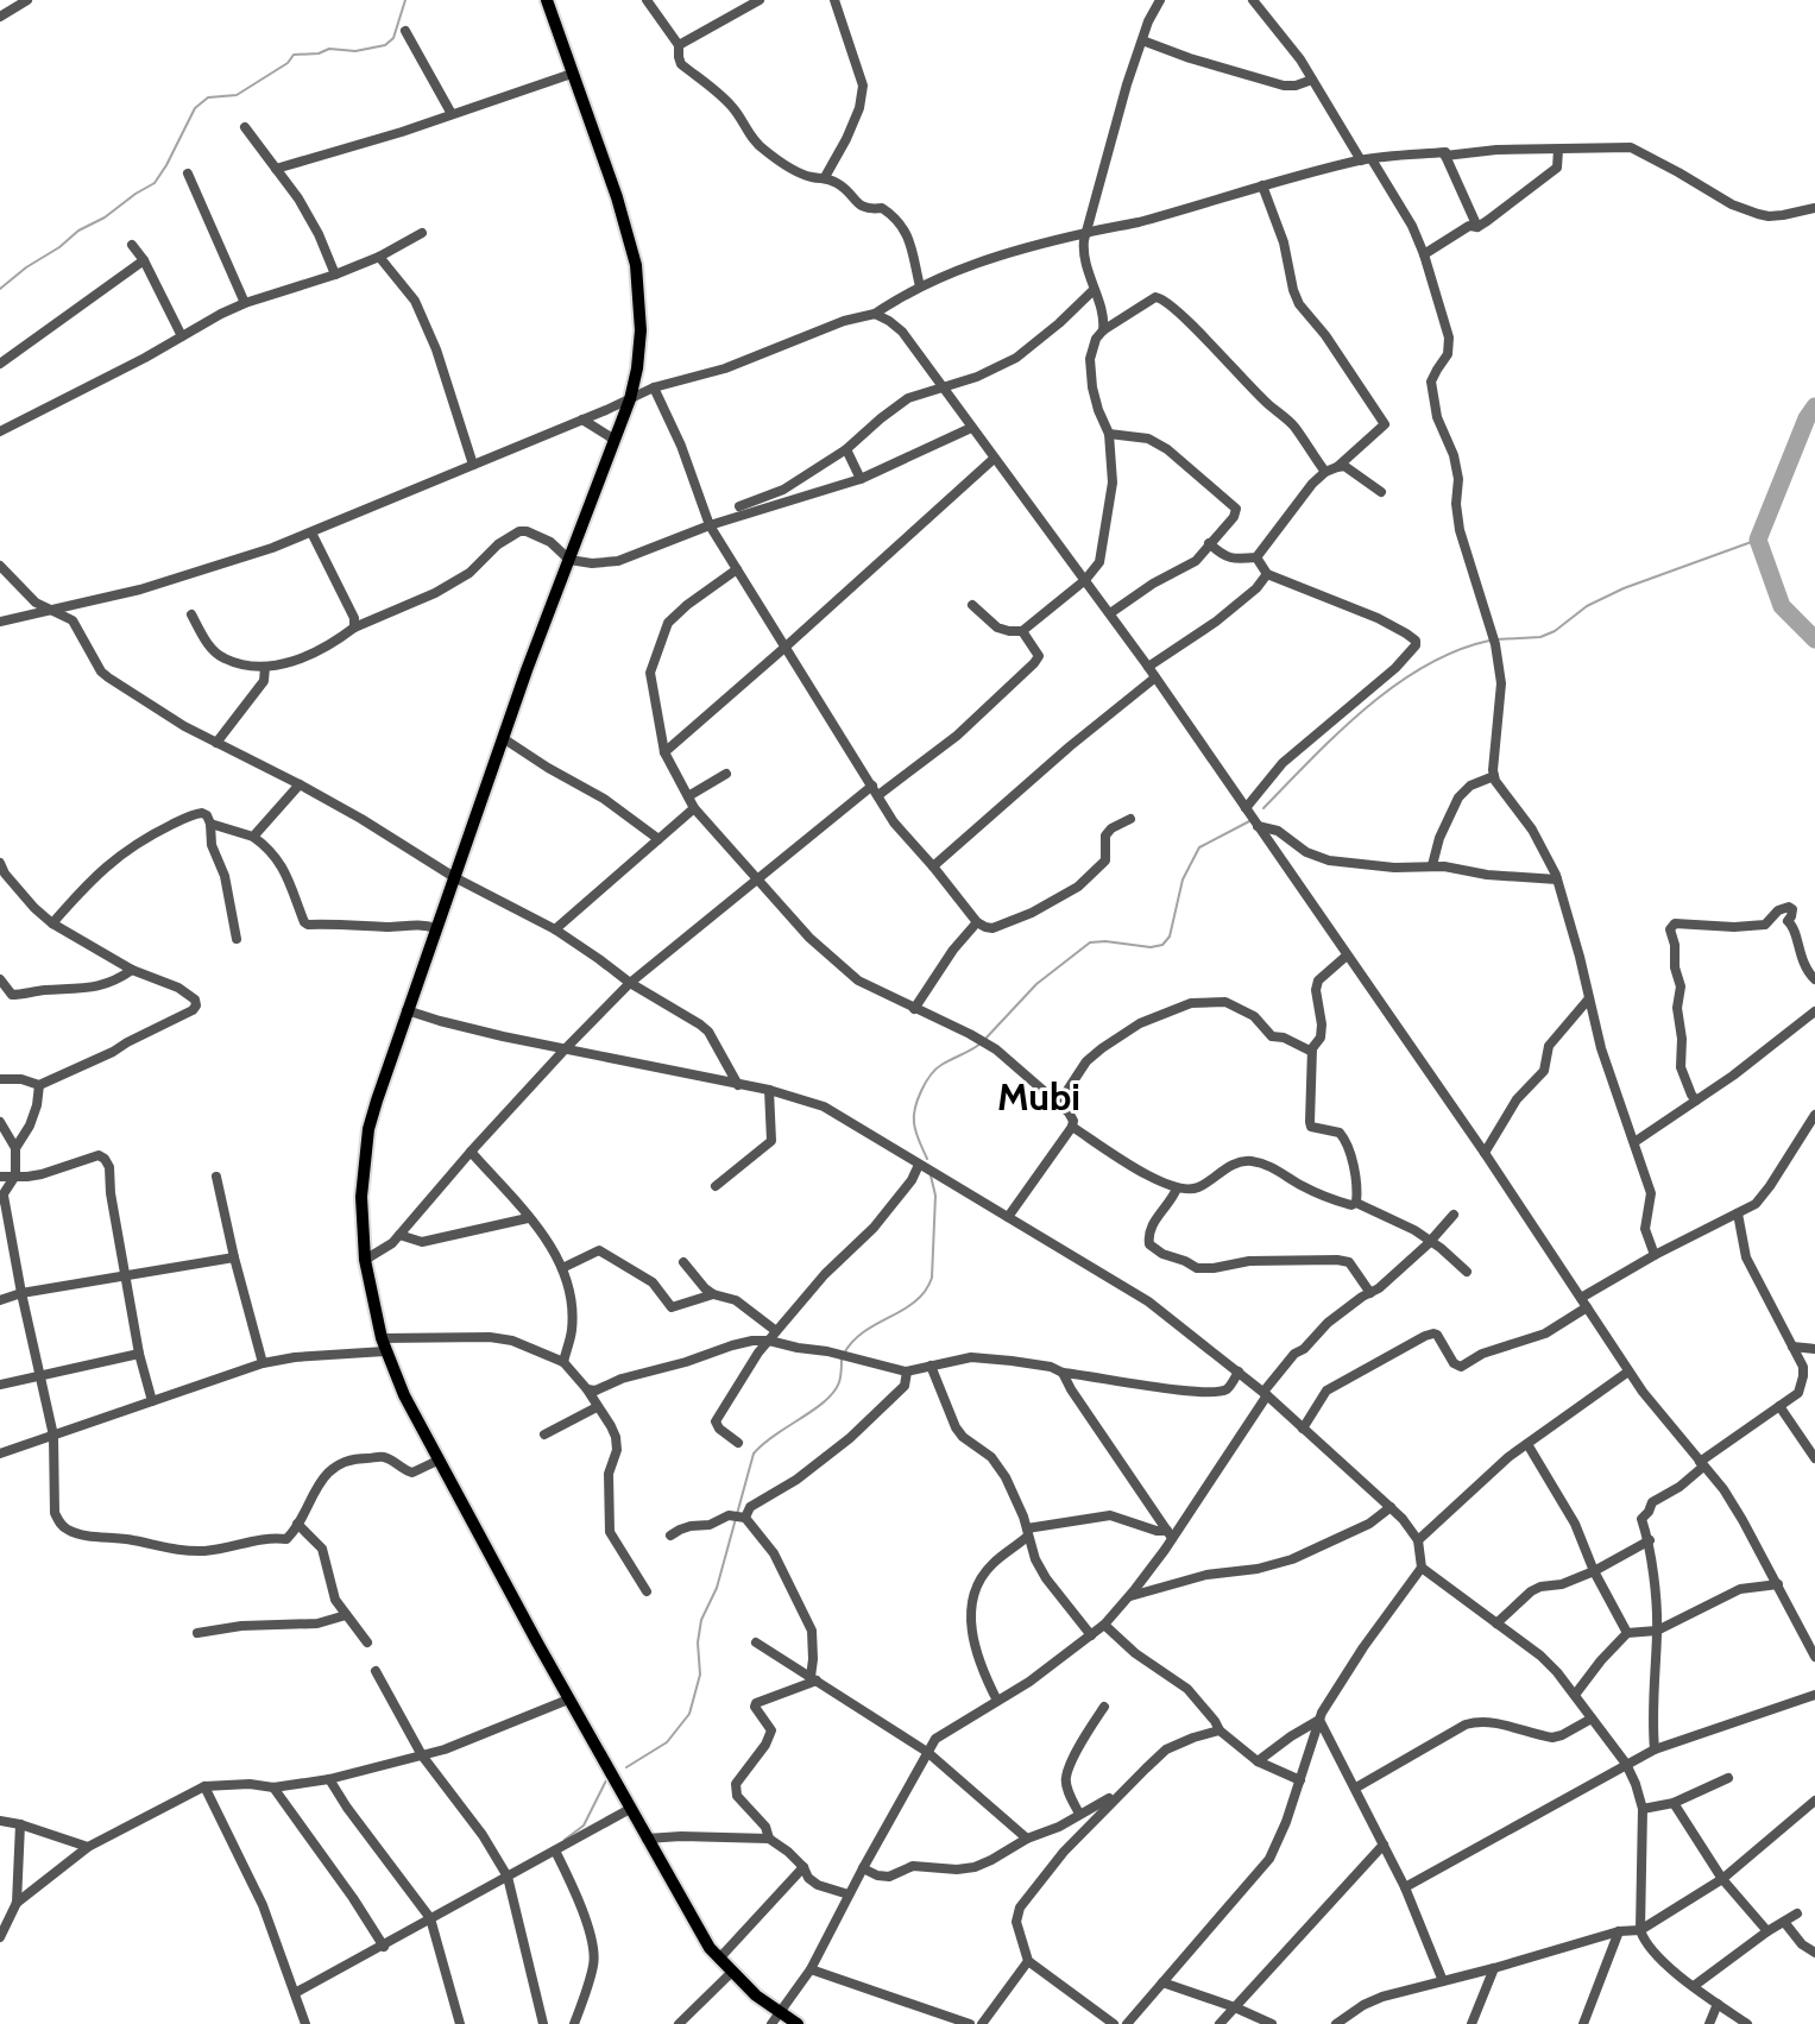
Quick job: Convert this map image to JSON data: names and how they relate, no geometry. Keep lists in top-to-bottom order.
{
  "districts": ["Mubi"]
}
